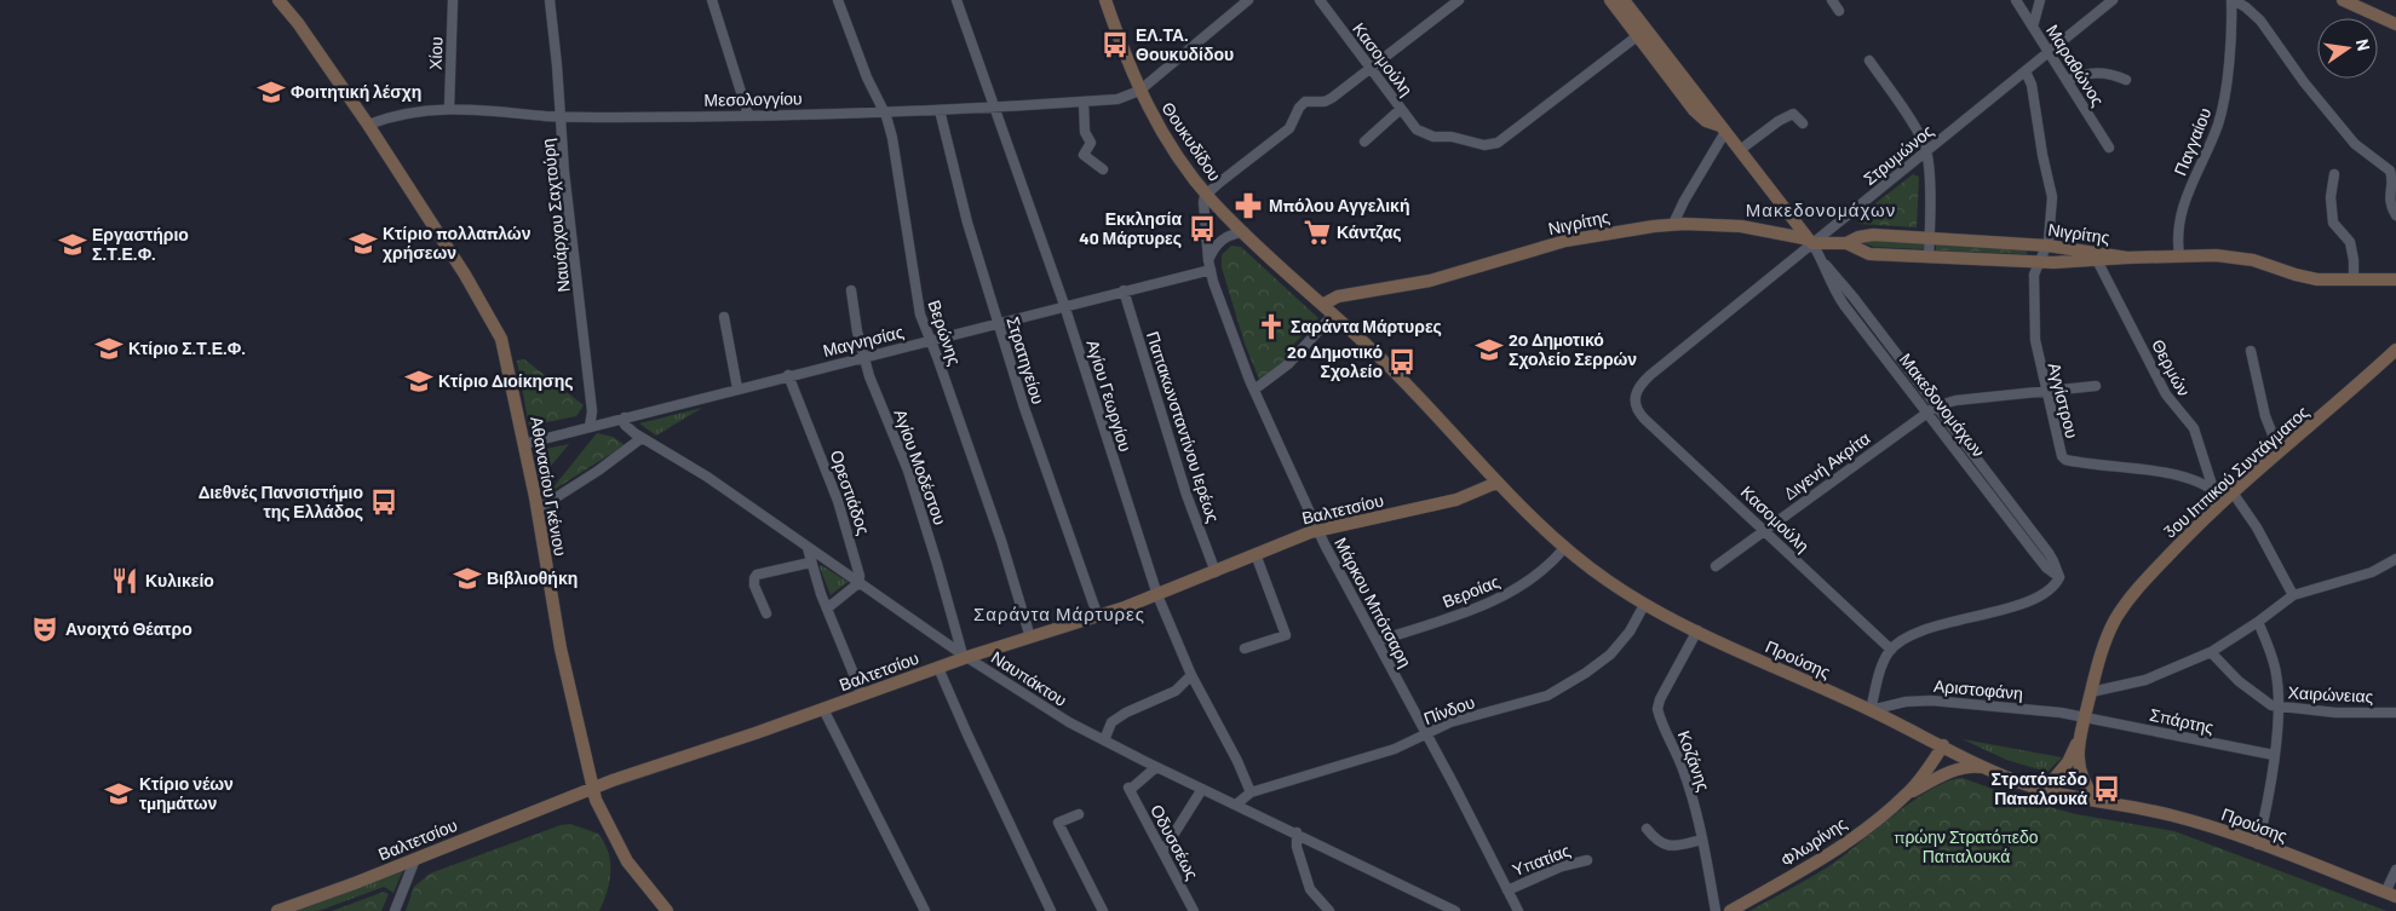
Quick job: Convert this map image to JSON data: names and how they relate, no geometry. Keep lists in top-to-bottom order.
{
  "streets": {
    "street": [
      "Χίου",
      "Κασομούλη",
      "Μαραθώνος",
      "Μεσολογγίου",
      "Θουκυδίδου",
      "Παγγαίου",
      "Στρυμώνος",
      "Ναυάρχου Σαχτούρη",
      "Νιγρίτης",
      "Βερώνης",
      "Μαγνησίας",
      "Στρατηγείου",
      "Θερμών",
      "Αγίου Γεωργίου",
      "Αγγίστρου",
      "Μακεδονομάχων",
      "Παπακωνσταντίνου Ιερέως",
      "Διγενή Ακρίτα",
      "Αγίου Μοδέστου",
      "3ου Ιππικού Συντάγματος",
      "Αθανασίου Γκένιου",
      "Ορεστιάδος",
      "Βαλτετσίου",
      "Βεροίας",
      "Μάρκου Μπότσαρη",
      "Προύσης",
      "Ναυπάκτου",
      "Αριστοφάνη",
      "Χαιρώνειας",
      "Πίνδου",
      "Σπάρτης",
      "Κοζάνης",
      "Οδυσσέως",
      "Φλωρίνης",
      "Υπατίας"
    ]
  },
  "crossings": [
    ["Χίου", "Μεσολογγίου"],
    ["Κασομούλη", "Στρυμώνος"],
    ["Κασομούλη", "Μακεδονομάχων"],
    ["Κασομούλη", "Διγενή Ακρίτα"],
    ["Μαραθώνος", "Στρυμώνος"],
    ["Μεσολογγίου", "Θουκυδίδου"],
    ["Μεσολογγίου", "Ναυάρχου Σαχτούρη"],
    ["Μεσολογγίου", "Βερώνης"],
    ["Μεσολογγίου", "Στρατηγείου"],
    ["Μεσολογγίου", "Αγίου Γεωργίου"],
    ["Μεσολογγίου", "Αθανασίου Γκένιου"],
    ["Θουκυδίδου", "Μάρκου Μπότσαρη"],
    ["Θουκυδίδου", "Προύσης"],
    ["Παγγαίου", "Νιγρίτης"],
    ["Στρυμώνος", "Νιγρίτης"],
    ["Στρυμώνος", "Αγγίστρου"],
    ["Στρυμώνος", "Μακεδονομάχων"],
    ["Ναυάρχου Σαχτούρη", "Μαγνησίας"],
    ["Νιγρίτης", "Θερμών"],
    ["Νιγρίτης", "Αγγίστρου"],
    ["Νιγρίτης", "Μακεδονομάχων"],
    ["Νιγρίτης", "Προύσης"],
    ["Βερώνης", "Μαγνησίας"],
    ["Βερώνης", "Βαλτετσίου"],
    ["Μαγνησίας", "Στρατηγείου"],
    ["Μαγνησίας", "Αγίου Γεωργίου"],
    ["Μαγνησίας", "Παπακωνσταντίνου Ιερέως"],
    ["Μαγνησίας", "Αγίου Μοδέστου"],
    ["Μαγνησίας", "Αθανασίου Γκένιου"],
    ["Μαγνησίας", "Ορεστιάδος"],
    ["Μαγνησίας", "Μάρκου Μπότσαρη"],
    ["Μαγνησίας", "Ναυπάκτου"],
    ["Στρατηγείου", "Βαλτετσίου"],
    ["Θερμών", "Αγγίστρου"],
    ["Αγίου Γεωργίου", "Βαλτετσίου"],
    ["Αγίου Γεωργίου", "Πίνδου"],
    ["Αγγίστρου", "Διγενή Ακρίτα"],
    ["Αγγίστρου", "3ου Ιππικού Συντάγματος"],
    ["Μακεδονομάχων", "Διγενή Ακρίτα"],
    ["Παπακωνσταντίνου Ιερέως", "Βαλτετσίου"],
    ["Αγίου Μοδέστου", "Βαλτετσίου"],
    ["Αγίου Μοδέστου", "Ναυπάκτου"],
    ["3ου Ιππικού Συντάγματος", "Αριστοφάνη"],
    ["3ου Ιππικού Συντάγματος", "Σπάρτης"],
    ["Αθανασίου Γκένιου", "Βαλτετσίου"],
    ["Ορεστιάδος", "Ναυπάκτου"],
    ["Βαλτετσίου", "Μάρκου Μπότσαρη"],
    ["Βαλτετσίου", "Προύσης"],
    ["Βαλτετσίου", "Ναυπάκτου"],
    ["Βεροίας", "Μάρκου Μπότσαρη"],
    ["Βεροίας", "Προύσης"],
    ["Μάρκου Μπότσαρη", "Πίνδου"],
    ["Μάρκου Μπότσαρη", "Υπατίας"],
    ["Προύσης", "Αριστοφάνη"],
    ["Προύσης", "Πίνδου"],
    ["Προύσης", "Κοζάνης"],
    ["Προύσης", "Φλωρίνης"],
    ["Ναυπάκτου", "Πίνδου"],
    ["Ναυπάκτου", "Οδυσσέως"],
    ["Αριστοφάνη", "Σπάρτης"]
  ],
  "districts": ["Μακεδονομάχων", "Σαράντα Μάρτυρες"],
  "parks": ["πρώην Στρατόπεδο Παπαλουκά"],
  "places": {
    "bus stop": [
      "ΕΛ.ΤΑ. Θουκυδίδου",
      "Εκκλησία 40 Μάρτυρες",
      "2ο Δημοτικό Σχολείο",
      "Διεθνές Πανσιστήμιο της Ελλάδος",
      "Στρατόπεδο Παπαλουκά"
    ],
    "school or university": [
      "Φοιτητική λέσχη",
      "Κτίριο πολλαπλών χρήσεων",
      "Εργαστήριο Σ.Τ.Ε.Φ.",
      "Κτίριο Σ.Τ.Ε.Φ.",
      "2ο Δημοτικό Σχολείο Σερρών",
      "Κτίριο Διοίκησης",
      "Βιβλιοθήκη",
      "Κτίριο νέων τμημάτων"
    ],
    "pharmacy": ["Μπόλου Αγγελική"],
    "supermarket": ["Κάντζας"],
    "church": ["Σαράντα Μάρτυρες"],
    "restaurant": ["Κυλικείο"],
    "theatre": ["Ανοιχτό Θέατρο"]
  },
  "north": "right"
}
